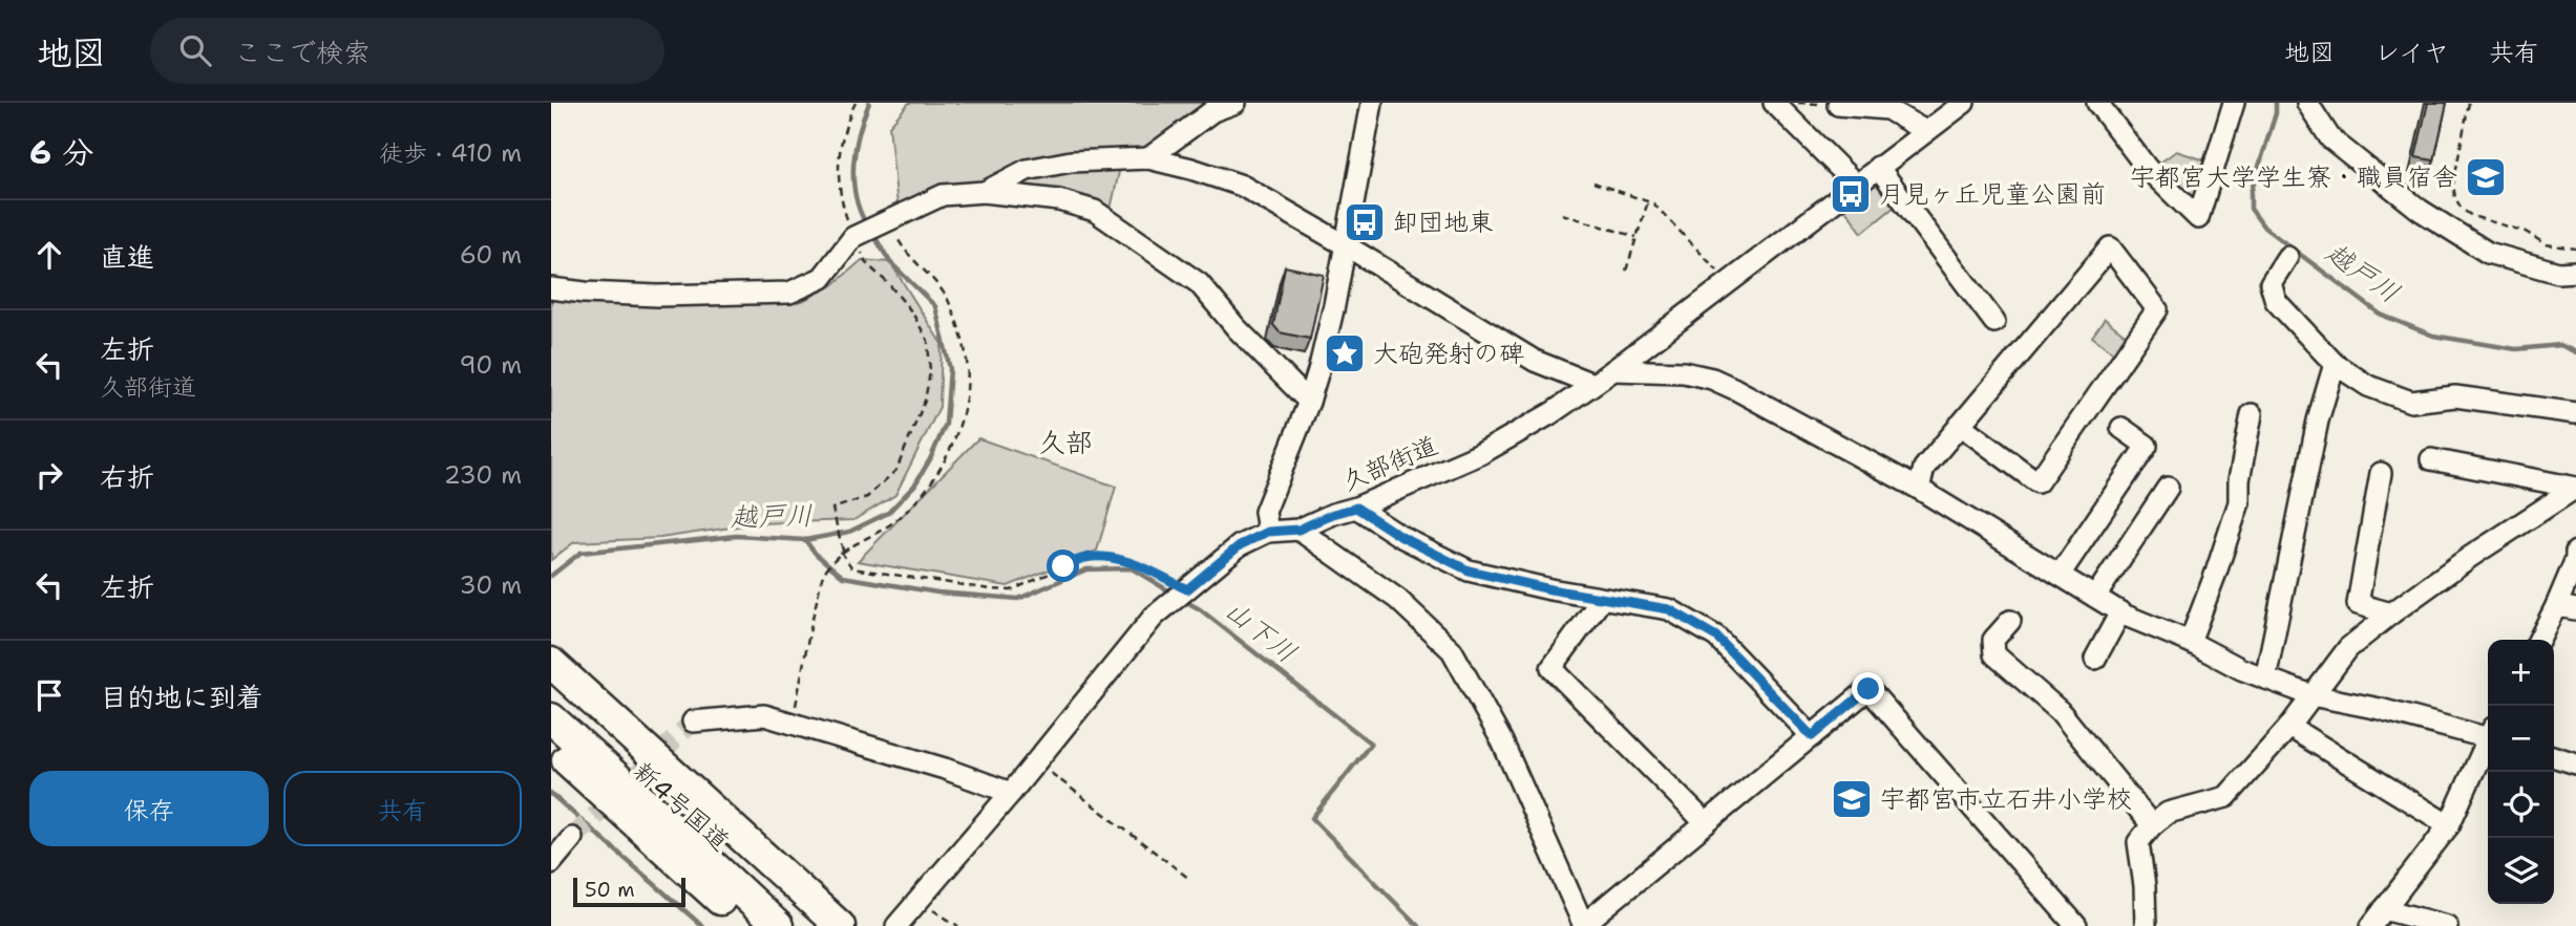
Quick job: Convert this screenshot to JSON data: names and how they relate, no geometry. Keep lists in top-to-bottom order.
{
  "streets": {
    "highway": ["新4号国道"],
    "street": ["久部街道"]
  },
  "districts": ["久部"],
  "water": ["越戸川", "山下川"],
  "places": {
    "school or university": ["宇都宮大学学生寮・職員宿舎", "宇都宮市立石井小学校"],
    "bus stop": ["月見ヶ丘児童公園前", "卸団地東"],
    "place": ["大砲発射の碑"]
  },
  "scale_bar": "50 m",
  "page": {
    "header": "地図",
    "search": "ここで検索",
    "nav": ["地図", "レイヤ", "共有"],
    "heading": ["6 分", "徒歩 · 410 m"],
    "list": [
      ["直進", "60 m"],
      ["左折", "久部街道", "90 m"],
      ["右折", "230 m"],
      ["左折", "30 m"],
      "目的地に到着"
    ],
    "map_buttons": ["+", "−"],
    "buttons": ["保存", "共有"],
    "scale": "50 m"
  }
}
